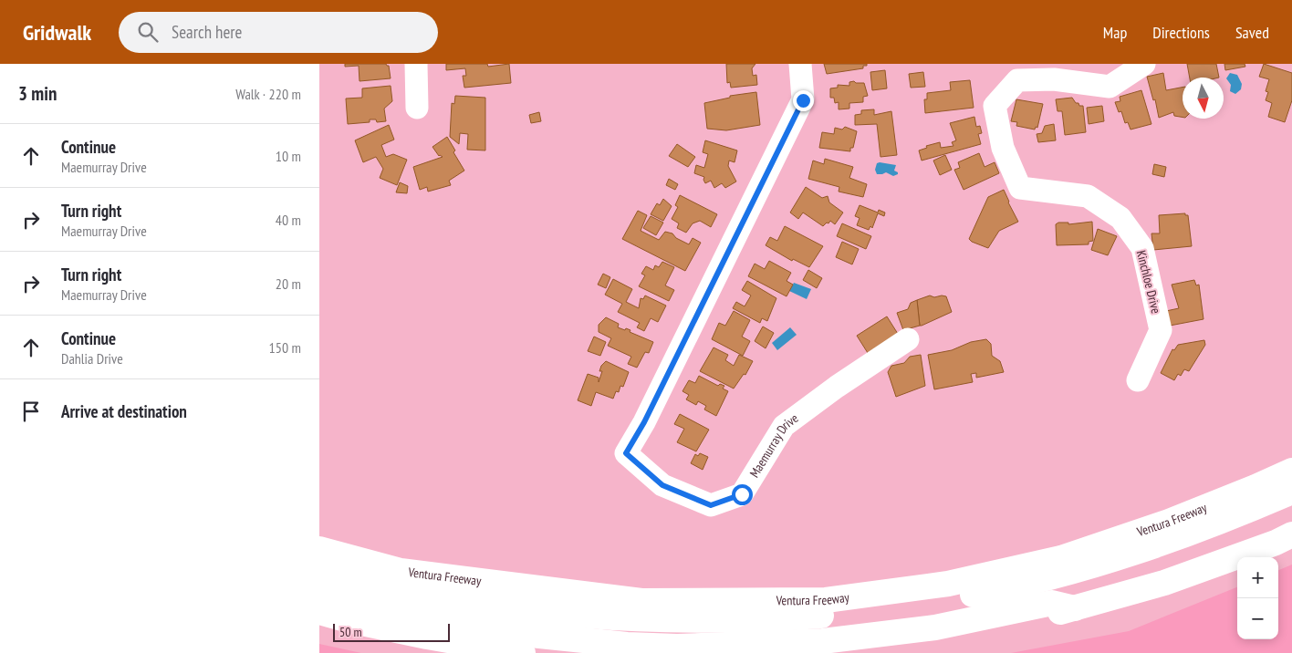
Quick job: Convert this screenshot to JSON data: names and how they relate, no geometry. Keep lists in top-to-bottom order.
{
  "streets": {
    "highway": ["Ventura Freeway"],
    "street": ["Kinchloe Drive", "Maemurray Drive"]
  },
  "scale_bar": "50 m",
  "north": "bottom",
  "page": {
    "header": "Gridwalk",
    "search": "Search here",
    "nav": ["Map", "Directions", "Saved"],
    "heading": ["3 min", "Walk · 220 m"],
    "list": [
      ["Continue", "Maemurray Drive", "10 m"],
      ["Turn right", "Maemurray Drive", "40 m"],
      ["Turn right", "Maemurray Drive", "20 m"],
      ["Continue", "Dahlia Drive", "150 m"],
      "Arrive at destination"
    ],
    "map_buttons": ["+", "−"],
    "scale": "50 m"
  }
}
